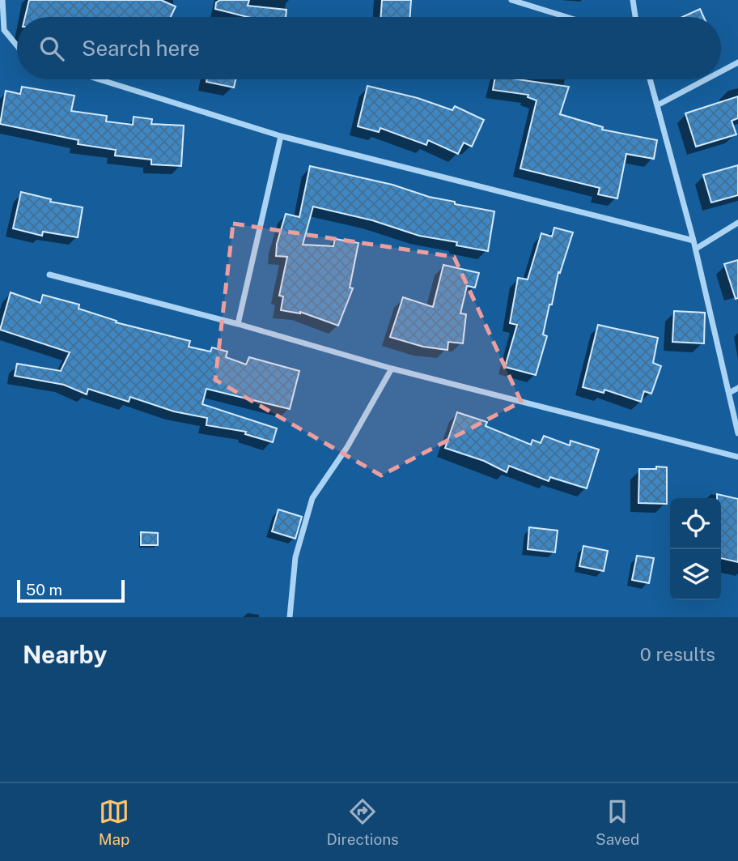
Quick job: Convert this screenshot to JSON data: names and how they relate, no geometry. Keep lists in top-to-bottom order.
{
  "scale_bar": "50 m",
  "page": {
    "search": "Search here",
    "scale": "50 m",
    "heading": ["Nearby", "0 results"],
    "nav": ["Map", "Directions", "Saved"]
  }
}
